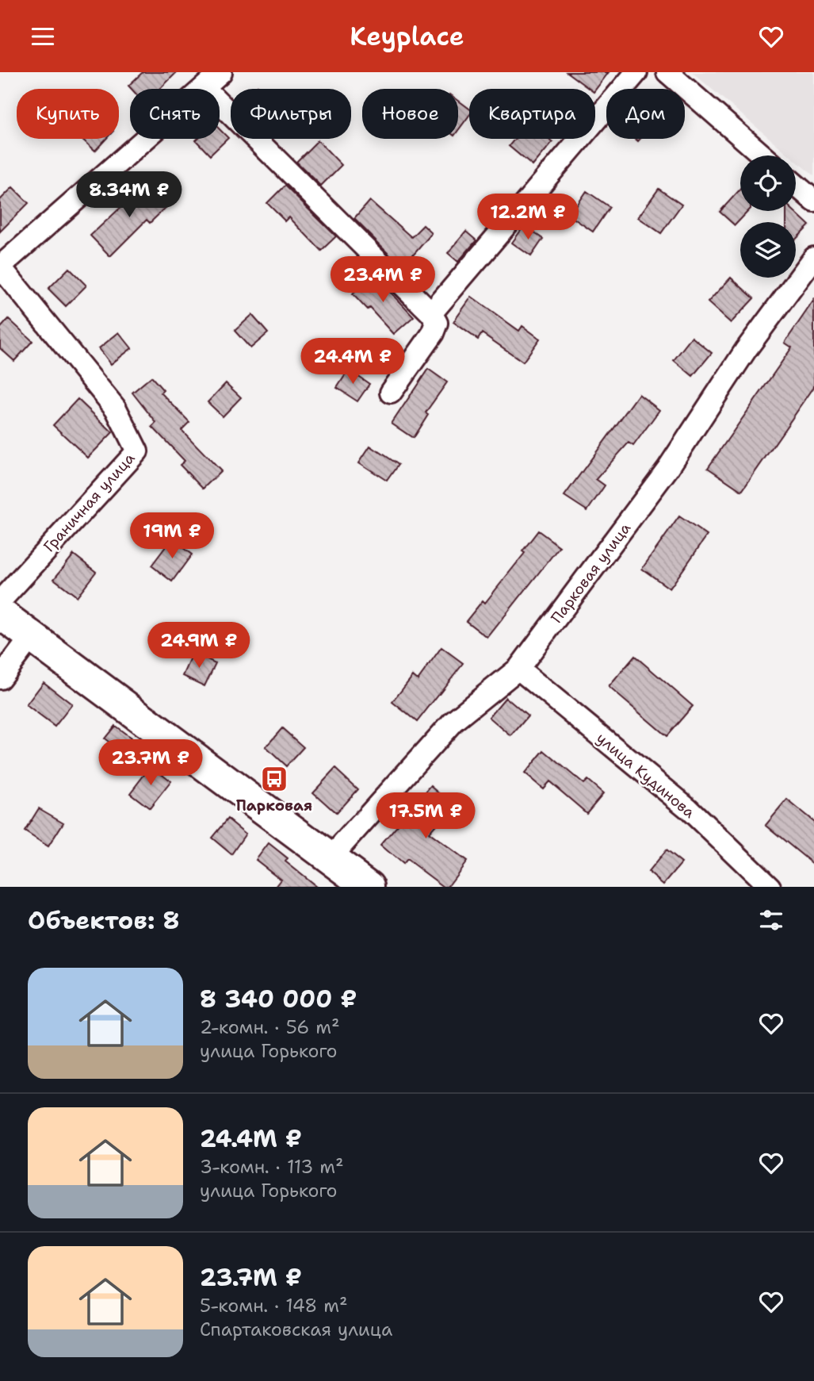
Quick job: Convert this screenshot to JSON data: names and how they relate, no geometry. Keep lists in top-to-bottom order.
{
  "streets": {
    "street": ["Граничная улица", "Парковая улица", "улица Кудинова"]
  },
  "crossings": [
    ["Парковая улица", "улица Кудинова"]
  ],
  "places": {
    "bus stop": ["Парковая"]
  },
  "page": {
    "header": "Keyplace",
    "chip": [
      "Купить",
      "Снять",
      "Фильтры",
      "Новое",
      "Квартира",
      "Дом"
    ],
    "price": [
      "8.34M ₽",
      "12.2M ₽",
      "23.4M ₽",
      "24.4M ₽",
      "19M ₽",
      "24.9M ₽",
      "23.7M ₽",
      "17.5M ₽"
    ],
    "heading": "Объектов: 8",
    "list": [
      {
        "name": "8 340 000 ₽",
        "note": "2-комн. · 56 m² · улица Горького"
      },
      {
        "name": "24.4M ₽",
        "note": "3-комн. · 113 m² · улица Горького"
      },
      {
        "name": "23.7M ₽",
        "note": "5-комн. · 148 m² · Спартаковская улица"
      }
    ]
  }
}
